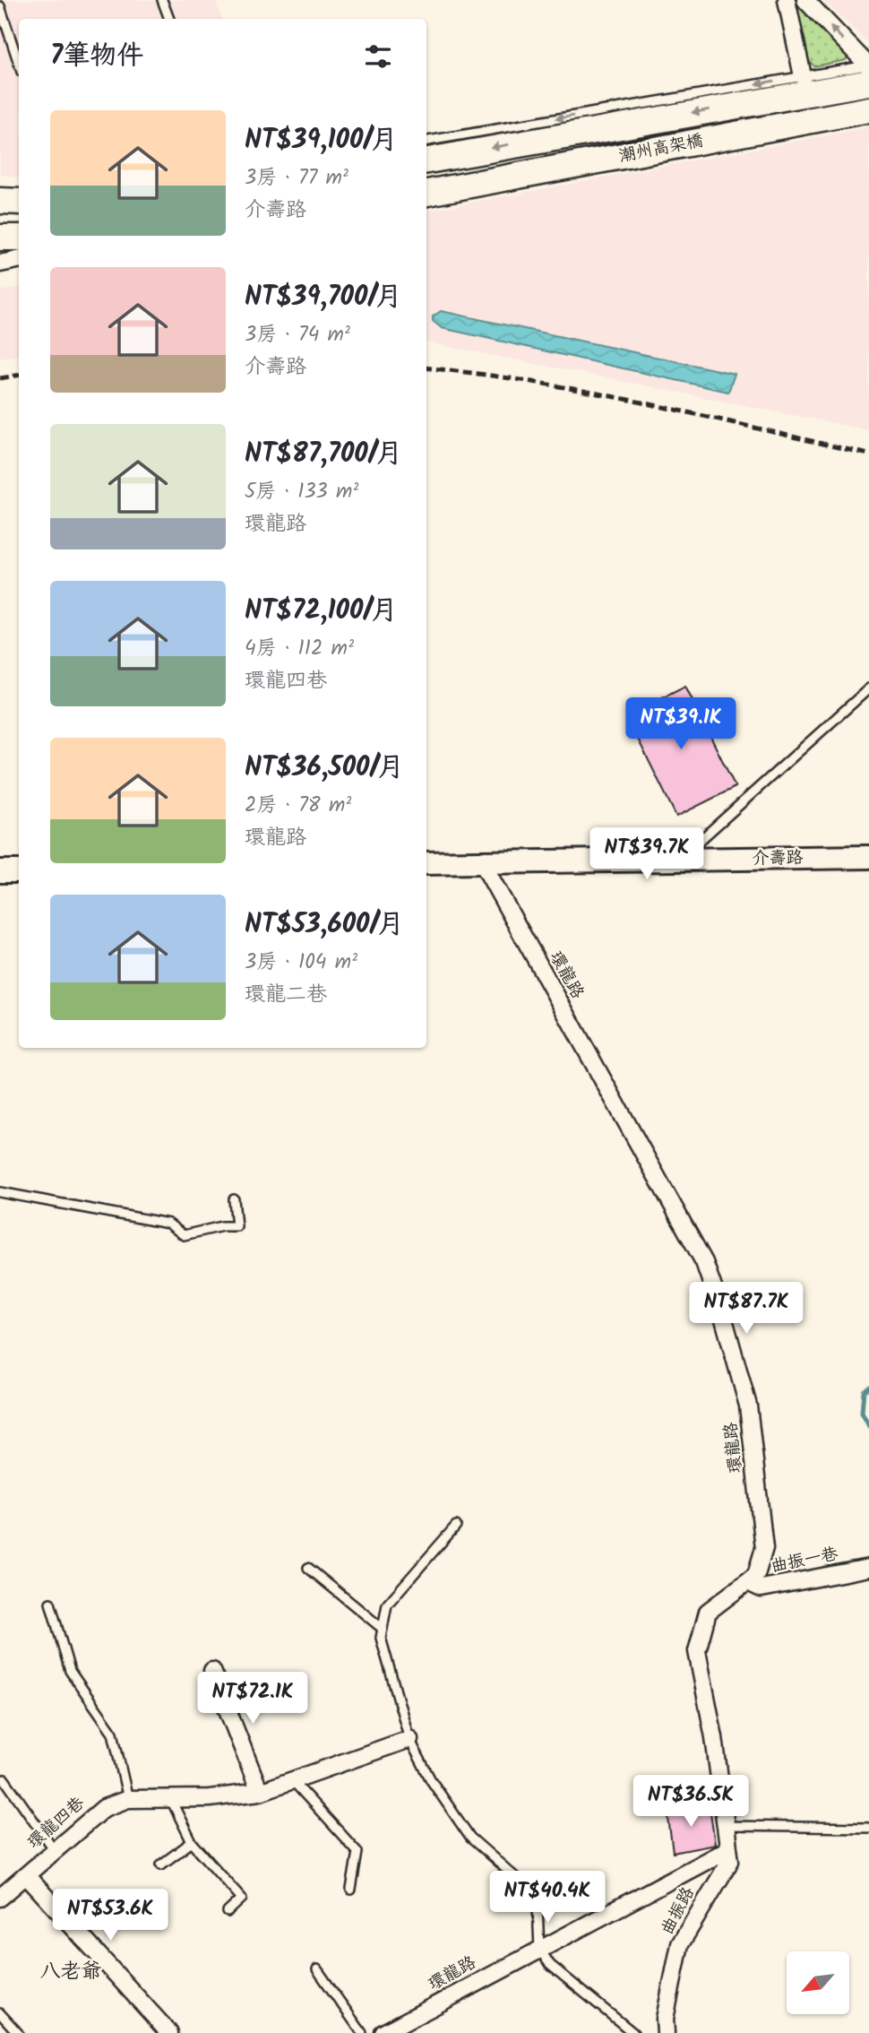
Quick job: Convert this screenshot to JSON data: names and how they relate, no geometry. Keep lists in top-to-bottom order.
{
  "streets": {
    "main road": ["潮州高架橋", "介壽路"],
    "street": [
      "環龍路",
      "曲振一巷",
      "環龍四巷",
      "曲振路"
    ]
  },
  "crossings": [
    ["介壽路", "環龍路"],
    ["環龍路", "曲振一巷"],
    ["環龍路", "曲振路"]
  ],
  "districts": ["八老爺"],
  "north": "bottom left",
  "page": {
    "heading": "7筆物件",
    "list": [
      {
        "name": "NT$39,100/月",
        "note": "3房 · 77 m² · 介壽路"
      },
      {
        "name": "NT$39,700/月",
        "note": "3房 · 74 m² · 介壽路"
      },
      {
        "name": "NT$87,700/月",
        "note": "5房 · 133 m² · 環龍路"
      },
      {
        "name": "NT$72,100/月",
        "note": "4房 · 112 m² · 環龍四巷"
      },
      {
        "name": "NT$36,500/月",
        "note": "2房 · 78 m² · 環龍路"
      },
      {
        "name": "NT$53,600/月",
        "note": "3房 · 104 m² · 環龍二巷"
      }
    ],
    "price": [
      "NT$39.1K",
      "NT$39.7K",
      "NT$87.7K",
      "NT$72.1K",
      "NT$36.5K",
      "NT$40.4K",
      "NT$53.6K"
    ]
  }
}
